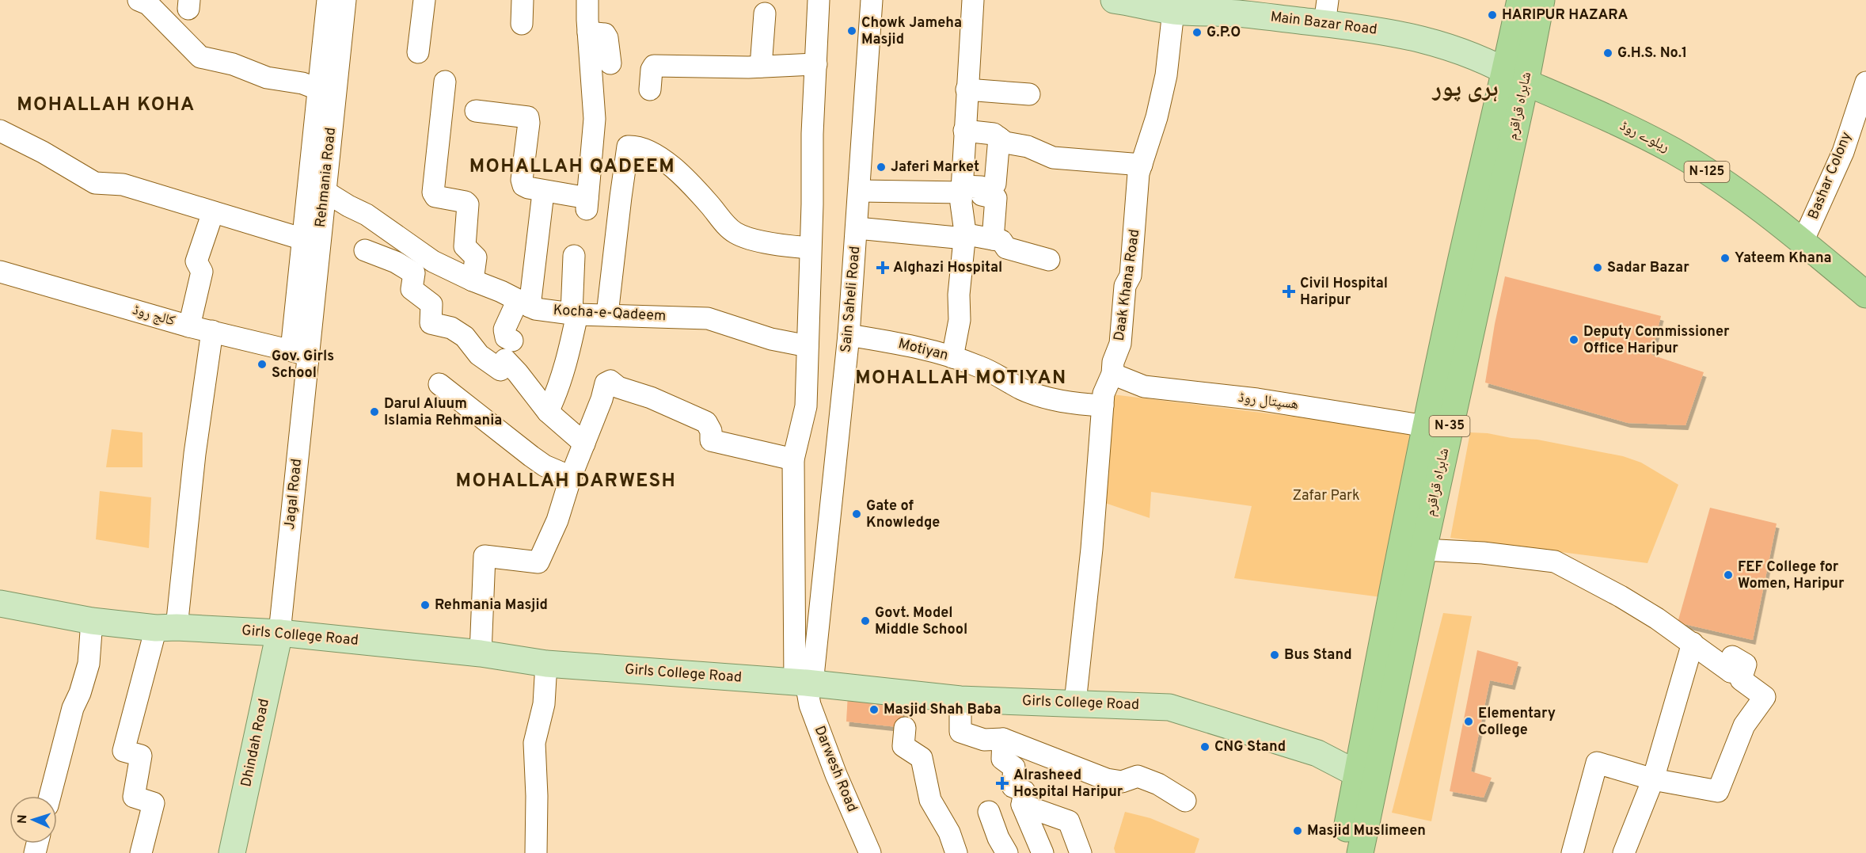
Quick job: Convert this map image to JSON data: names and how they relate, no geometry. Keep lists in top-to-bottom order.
{
  "streets": {
    "highway": [
      "شاہراہ قراقرم",
      "ریلوے روڈ",
      "N-125",
      "N-35"
    ],
    "main road": ["Main Bazar Road", "Girls College Road", "Dhindah Road"],
    "street": [
      "Bashar Colony",
      "Rehmania Road",
      "Daak Khana Road",
      "Sain Saheli Road",
      "Kocha-e-Qadeem",
      "کالج روڈ",
      "Motiyan",
      "ھسپتال روڈ",
      "Jagal Road",
      "Darwesh Road"
    ]
  },
  "crossings": [
    ["Main Bazar Road", "شاہراہ قراقرم"],
    ["Main Bazar Road", "ریلوے روڈ"],
    ["Main Bazar Road", "Daak Khana Road"],
    ["شاہراہ قراقرم", "ریلوے روڈ"],
    ["شاہراہ قراقرم", "ھسپتال روڈ"],
    ["شاہراہ قراقرم", "Girls College Road"],
    ["ریلوے روڈ", "Bashar Colony"],
    ["Rehmania Road", "Kocha-e-Qadeem"],
    ["Rehmania Road", "کالج روڈ"],
    ["Rehmania Road", "Jagal Road"],
    ["Daak Khana Road", "Motiyan"],
    ["Daak Khana Road", "ھسپتال روڈ"],
    ["Daak Khana Road", "Girls College Road"],
    ["Sain Saheli Road", "Motiyan"],
    ["Sain Saheli Road", "Girls College Road"],
    ["Sain Saheli Road", "Darwesh Road"],
    ["کالج روڈ", "Jagal Road"],
    ["Jagal Road", "Girls College Road"],
    ["Jagal Road", "Dhindah Road"],
    ["Girls College Road", "Dhindah Road"],
    ["Girls College Road", "Darwesh Road"]
  ],
  "districts": [
    "ہری پور",
    "MOHALLAH KOHA",
    "MOHALLAH QADEEM",
    "MOHALLAH MOTIYAN",
    "MOHALLAH DARWESH"
  ],
  "parks": ["Zafar Park"],
  "places": {
    "other": [
      "HARIPUR HAZARA",
      "Chowk Jameha Masjid",
      "G.P.O",
      "G.H.S. No.1",
      "Jaferi Market",
      "Yateem Khana",
      "Sadar Bazar",
      "Deputy Commissioner Office Haripur",
      "Gov. Girls School",
      "Darul Aluum Islamia Rehmania",
      "Gate of Knowledge",
      "FEF College for Women, Haripur",
      "Rehmania Masjid",
      "Govt. Model Middle School",
      "Bus Stand",
      "Masjid Shah Baba",
      "Elementary College",
      "CNG Stand",
      "Masjid Muslimeen"
    ],
    "health": ["Alghazi Hospital", "Civil Hospital Haripur", "Alrasheed Hospital Haripur"]
  },
  "north": "left"
}
